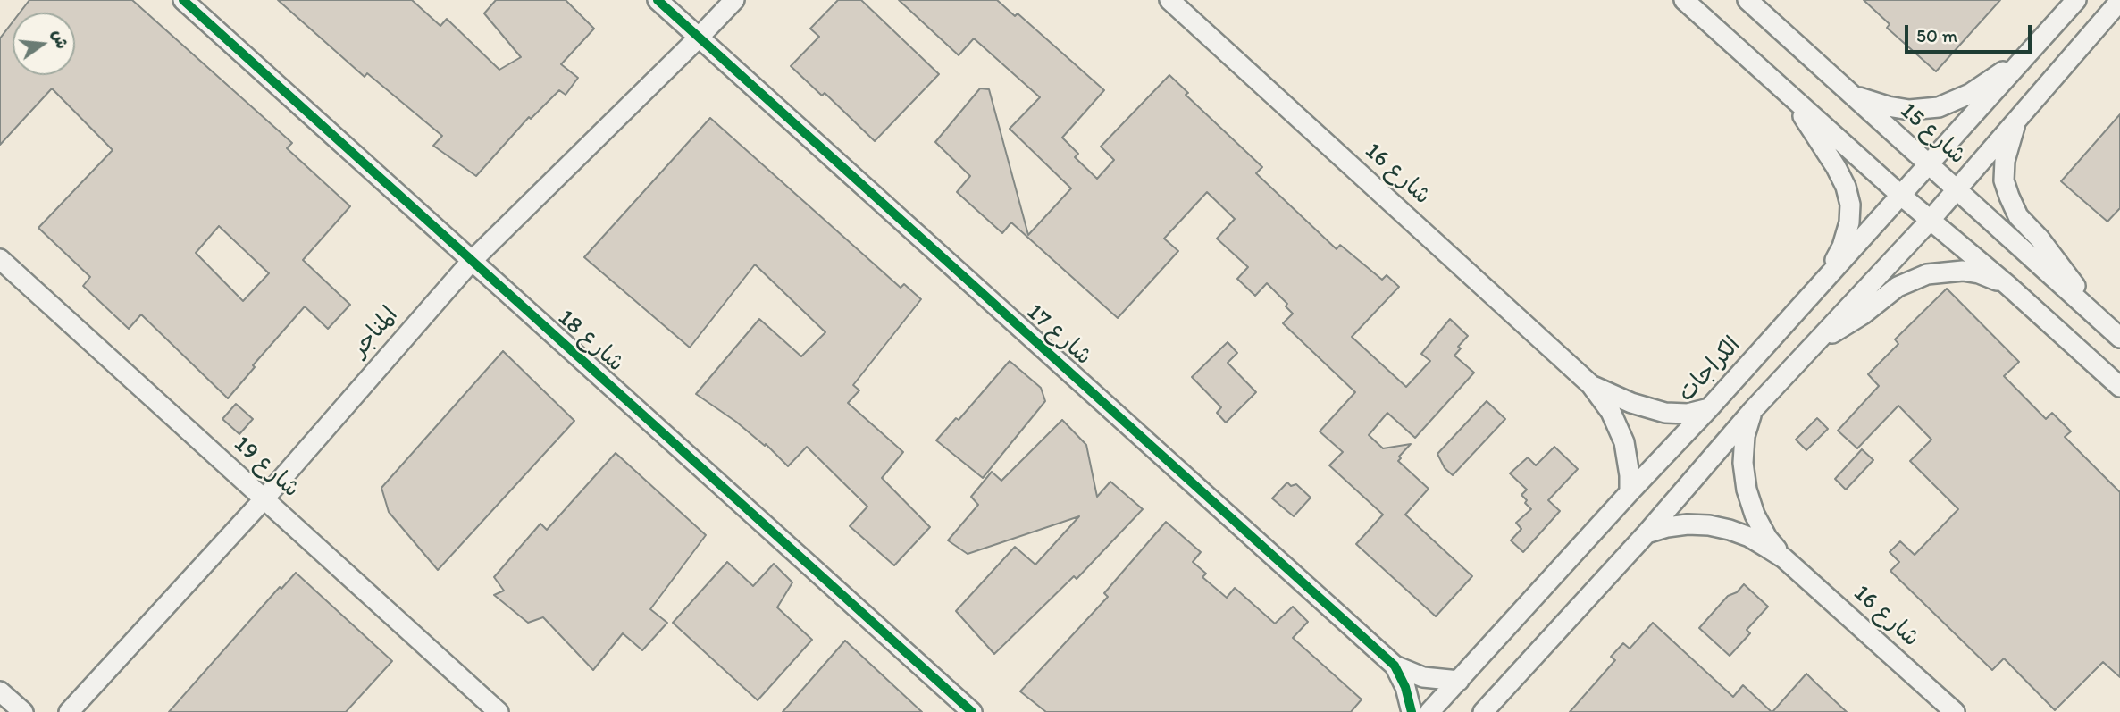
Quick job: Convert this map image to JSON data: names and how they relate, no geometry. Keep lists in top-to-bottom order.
{
  "streets": {
    "street": [
      "شارع 15",
      "شارع 16",
      "المناجر",
      "شارع 17",
      "شارع 18",
      "الكراجات",
      "شارع 19"
    ]
  },
  "crossings": [
    ["شارع 15", "الكراجات"],
    ["شارع 16", "الكراجات"],
    ["المناجر", "شارع 17"],
    ["المناجر", "شارع 18"],
    ["المناجر", "شارع 19"],
    ["شارع 17", "الكراجات"]
  ],
  "scale_bar": "50 m",
  "north": "right"
}
